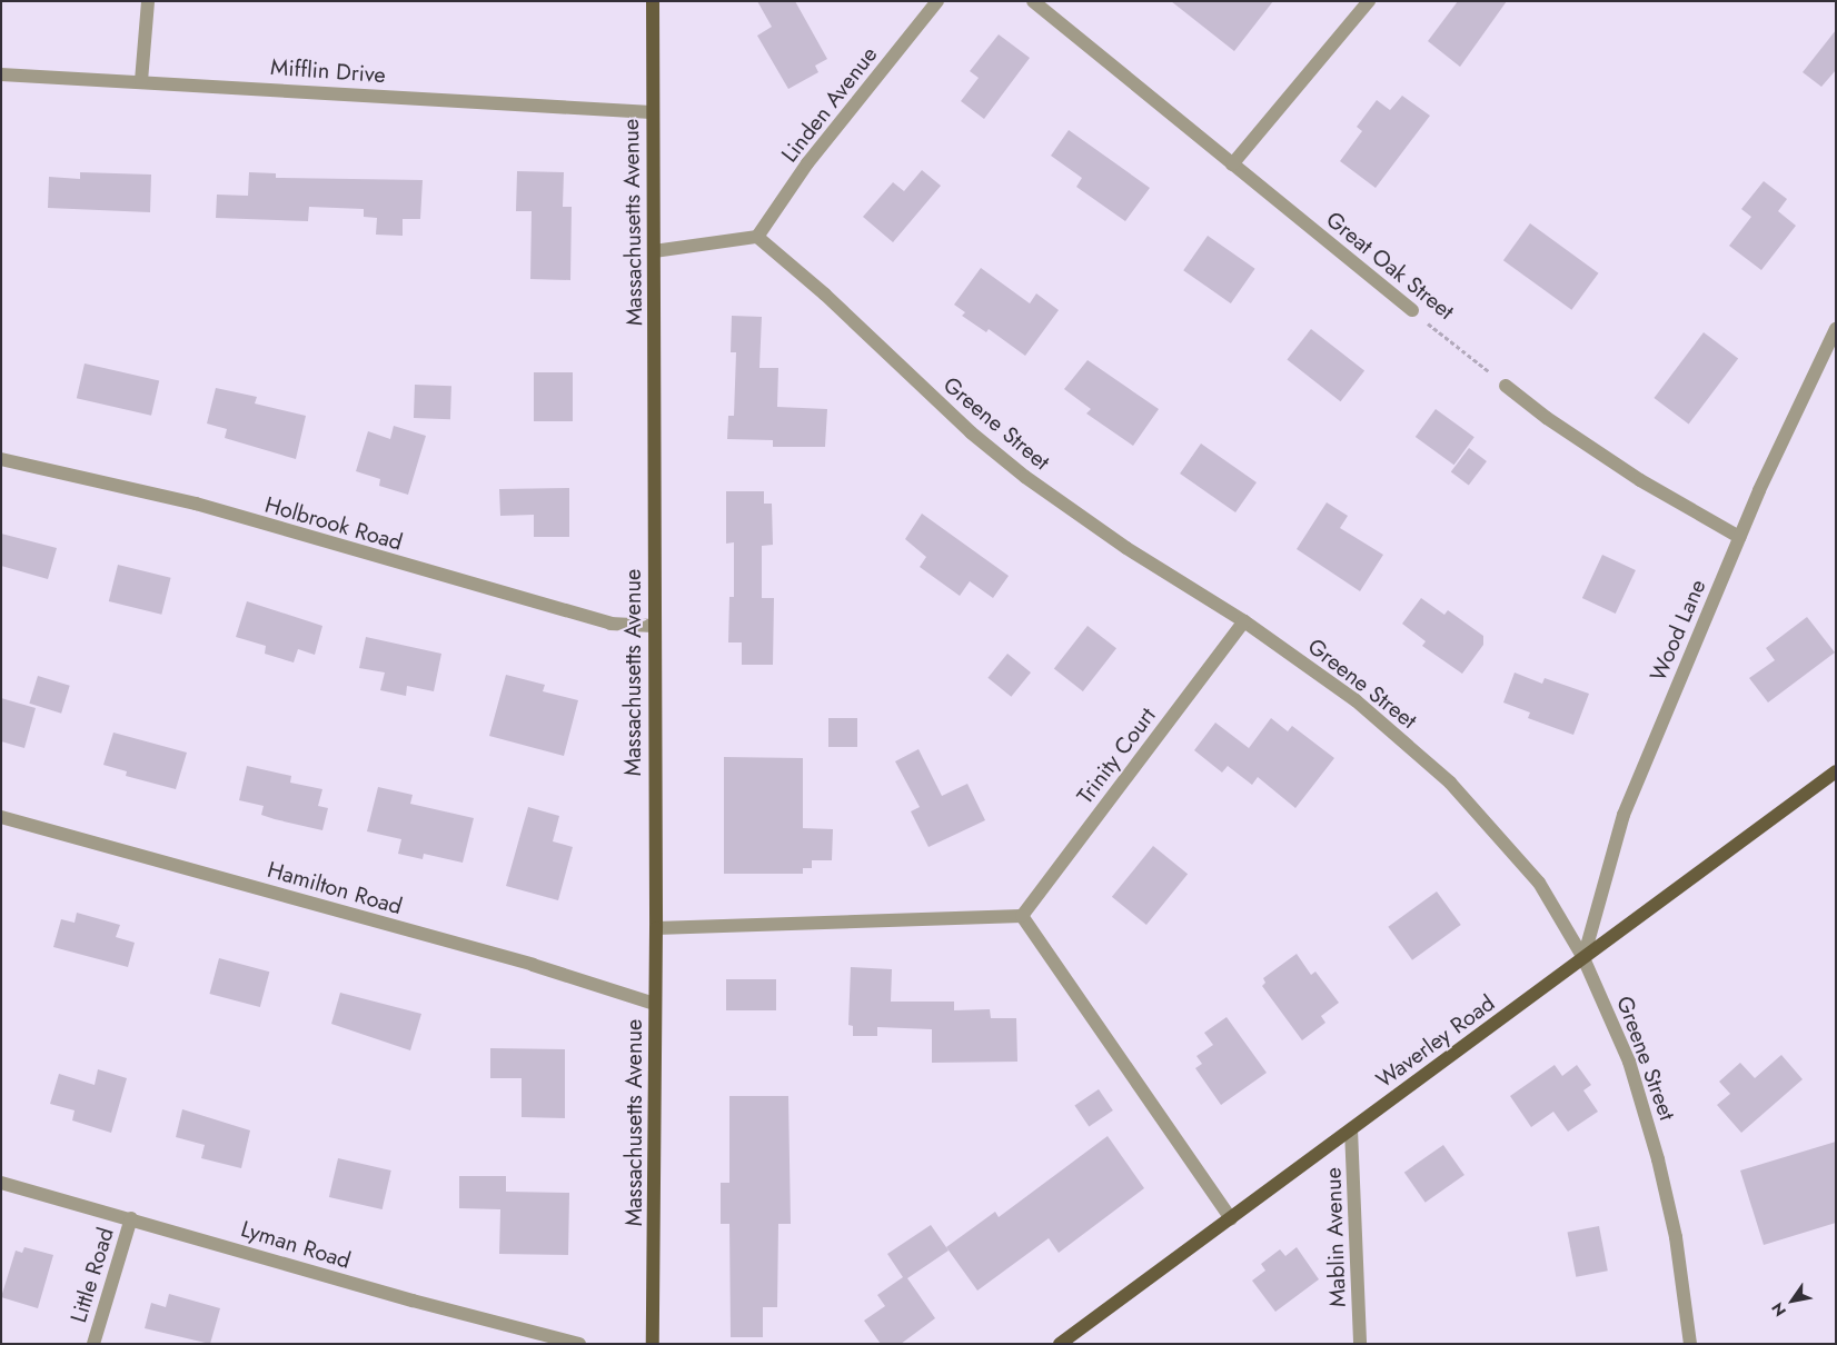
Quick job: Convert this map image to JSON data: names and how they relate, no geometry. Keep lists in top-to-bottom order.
{
  "streets": {
    "main road": ["Massachusetts Avenue", "Waverley Road"],
    "street": [
      "Mifflin Drive",
      "Linden Avenue",
      "Great Oak Street",
      "Greene Street",
      "Holbrook Road",
      "Wood Lane",
      "Trinity Court",
      "Hamilton Road",
      "Mablin Avenue",
      "Lyman Road",
      "Little Road"
    ]
  },
  "crossings": [
    ["Mifflin Drive", "Massachusetts Avenue"],
    ["Linden Avenue", "Greene Street"],
    ["Massachusetts Avenue", "Holbrook Road"],
    ["Massachusetts Avenue", "Hamilton Road"],
    ["Greene Street", "Wood Lane"],
    ["Greene Street", "Trinity Court"],
    ["Greene Street", "Waverley Road"],
    ["Wood Lane", "Waverley Road"],
    ["Waverley Road", "Mablin Avenue"],
    ["Lyman Road", "Little Road"]
  ],
  "north": "bottom left"
}
